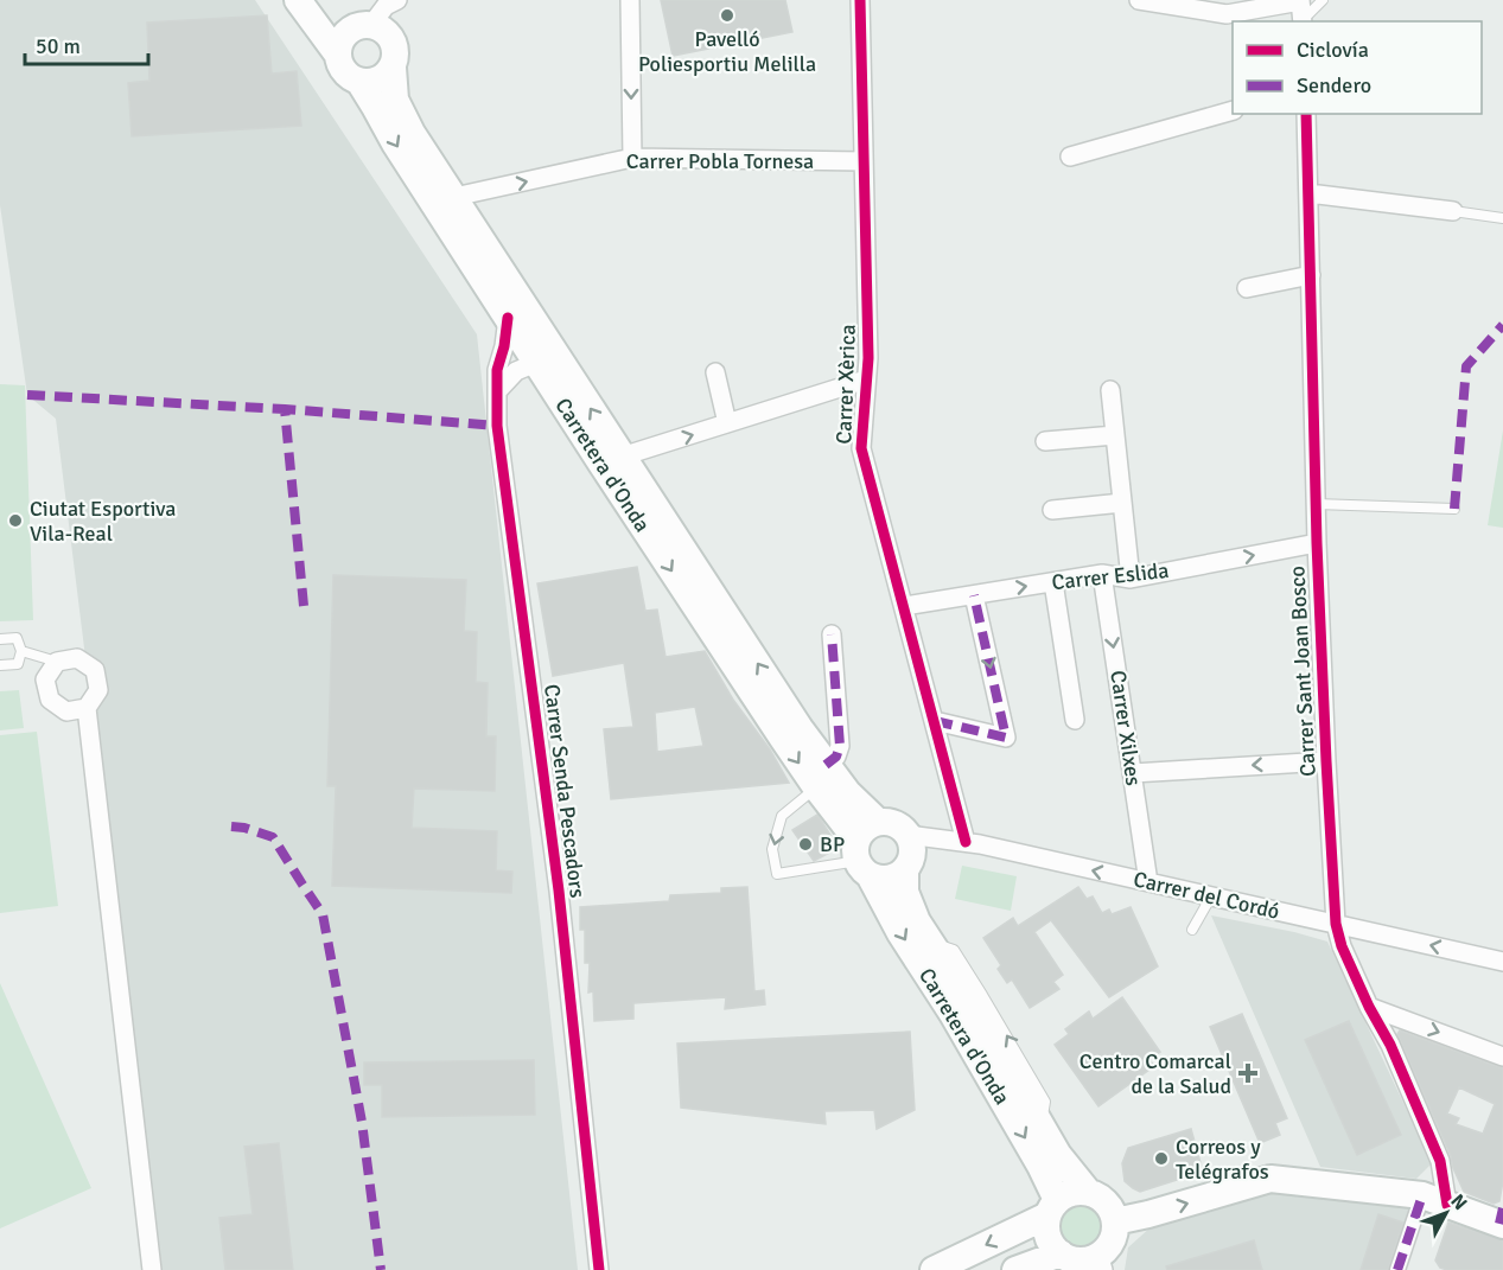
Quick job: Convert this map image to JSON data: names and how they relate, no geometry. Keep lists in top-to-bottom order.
{
  "streets": {
    "main road": ["Carretera d'Onda"],
    "street": [
      "Carrer Pobla Tornesa",
      "Carrer Xèrica",
      "Carrer Eslida",
      "Carrer Sant Joan Bosco",
      "Carrer Xilxes",
      "Carrer Senda Pescadors",
      "Carrer del Cordó"
    ]
  },
  "crossings": [
    ["Carrer Pobla Tornesa", "Carrer Xèrica"],
    ["Carrer Pobla Tornesa", "Carretera d'Onda"],
    ["Carrer Xèrica", "Carrer Eslida"],
    ["Carrer Xèrica", "Carrer del Cordó"],
    ["Carretera d'Onda", "Carrer Senda Pescadors"],
    ["Carretera d'Onda", "Carrer del Cordó"],
    ["Carrer Eslida", "Carrer Sant Joan Bosco"],
    ["Carrer Eslida", "Carrer Xilxes"],
    ["Carrer Sant Joan Bosco", "Carrer del Cordó"],
    ["Carrer Xilxes", "Carrer del Cordó"]
  ],
  "one_way": ["Carrer Pobla Tornesa", "Carrer Eslida"],
  "places": {
    "other": [
      "Pavelló Poliesportiu Melilla",
      "Ciutat Esportiva Vila-Real",
      "BP",
      "Correos y Telégrafos"
    ],
    "health": ["Centro Comarcal de la Salud"]
  },
  "legend": ["Ciclovía", "Sendero"],
  "scale_bar": "50 m",
  "north": "top right"
}
